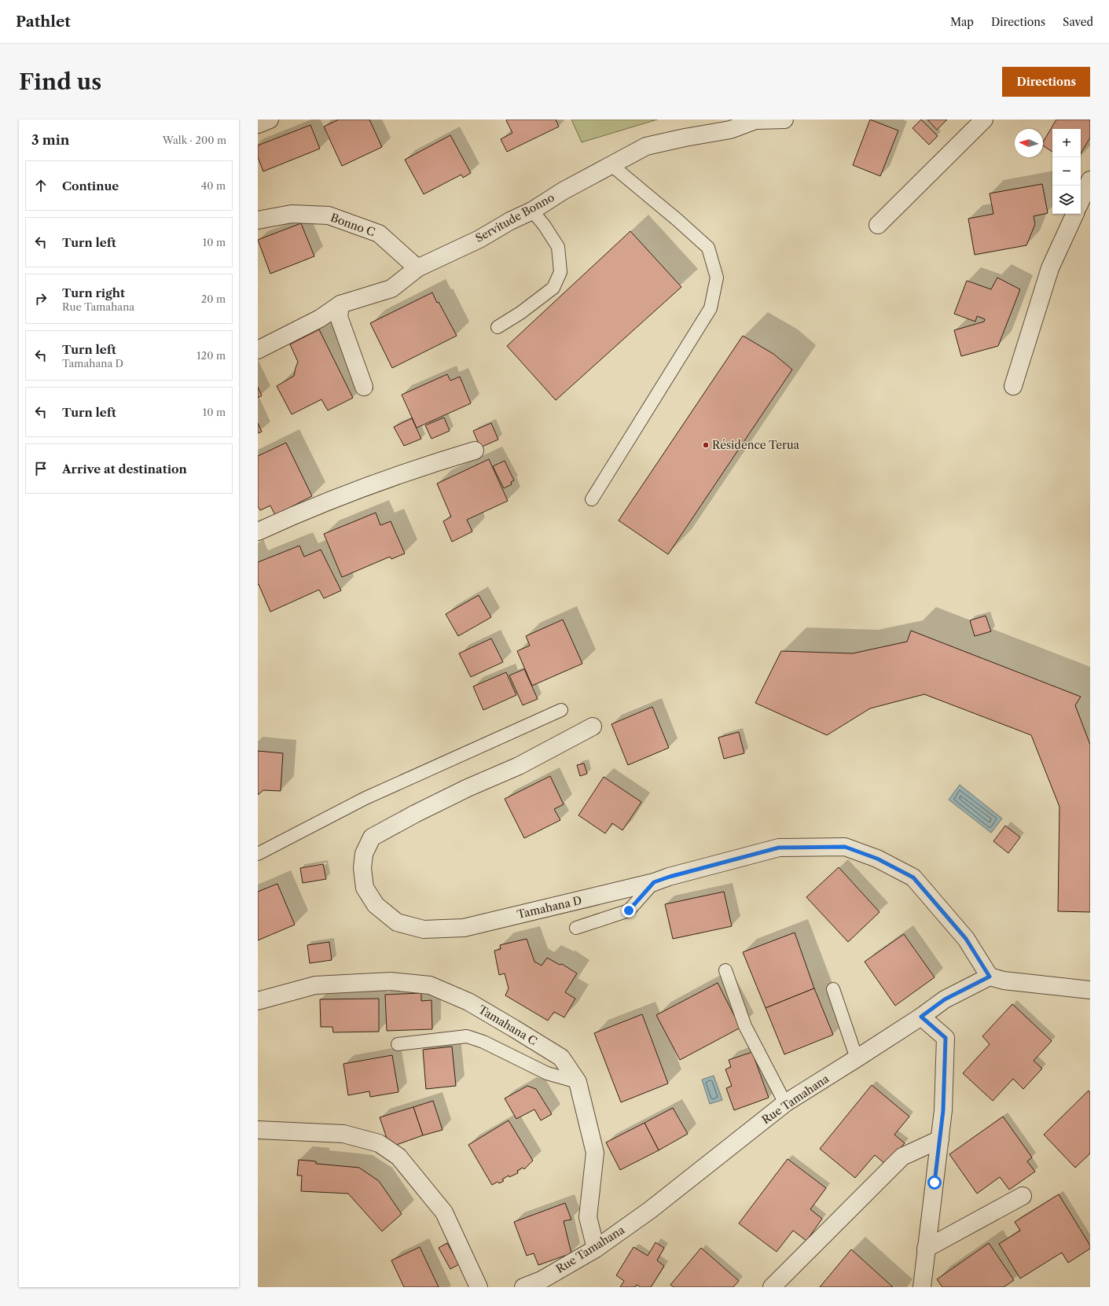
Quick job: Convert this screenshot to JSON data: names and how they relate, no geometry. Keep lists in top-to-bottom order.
{
  "streets": {
    "street": [
      "Servitude Bonno",
      "Bonno C",
      "Tamahana D",
      "Tamahana C",
      "Rue Tamahana"
    ]
  },
  "crossings": [
    ["Servitude Bonno", "Bonno C"],
    ["Tamahana D", "Rue Tamahana"],
    ["Tamahana C", "Rue Tamahana"]
  ],
  "places": ["Résidence Terua"],
  "north": "left",
  "page": {
    "header": "Pathlet",
    "nav": ["Map", "Directions", "Saved"],
    "buttons": "Directions",
    "title": "Find us",
    "heading": ["3 min", "Walk · 200 m"],
    "map_buttons": ["+", "−"],
    "list": [
      ["Continue", "40 m"],
      ["Turn left", "10 m"],
      ["Turn right", "Rue Tamahana", "20 m"],
      ["Turn left", "Tamahana D", "120 m"],
      ["Turn left", "10 m"],
      "Arrive at destination"
    ]
  }
}
